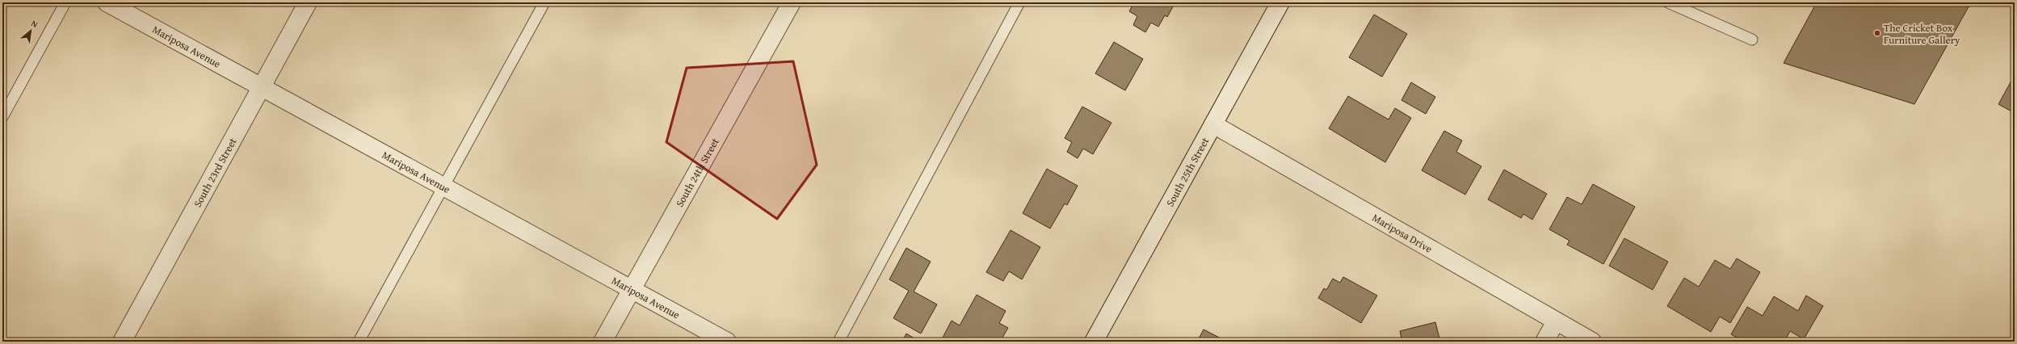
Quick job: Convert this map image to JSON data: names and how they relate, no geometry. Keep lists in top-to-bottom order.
{
  "streets": {
    "street": [
      "Mariposa Avenue",
      "South 23rd Street",
      "South 24th Street",
      "South 25th Street",
      "Mariposa Drive"
    ]
  },
  "crossings": [
    ["Mariposa Avenue", "South 23rd Street"],
    ["Mariposa Avenue", "South 24th Street"],
    ["South 25th Street", "Mariposa Drive"]
  ],
  "places": ["The Cricket Box Furniture Gallery"],
  "north": "top right"
}
